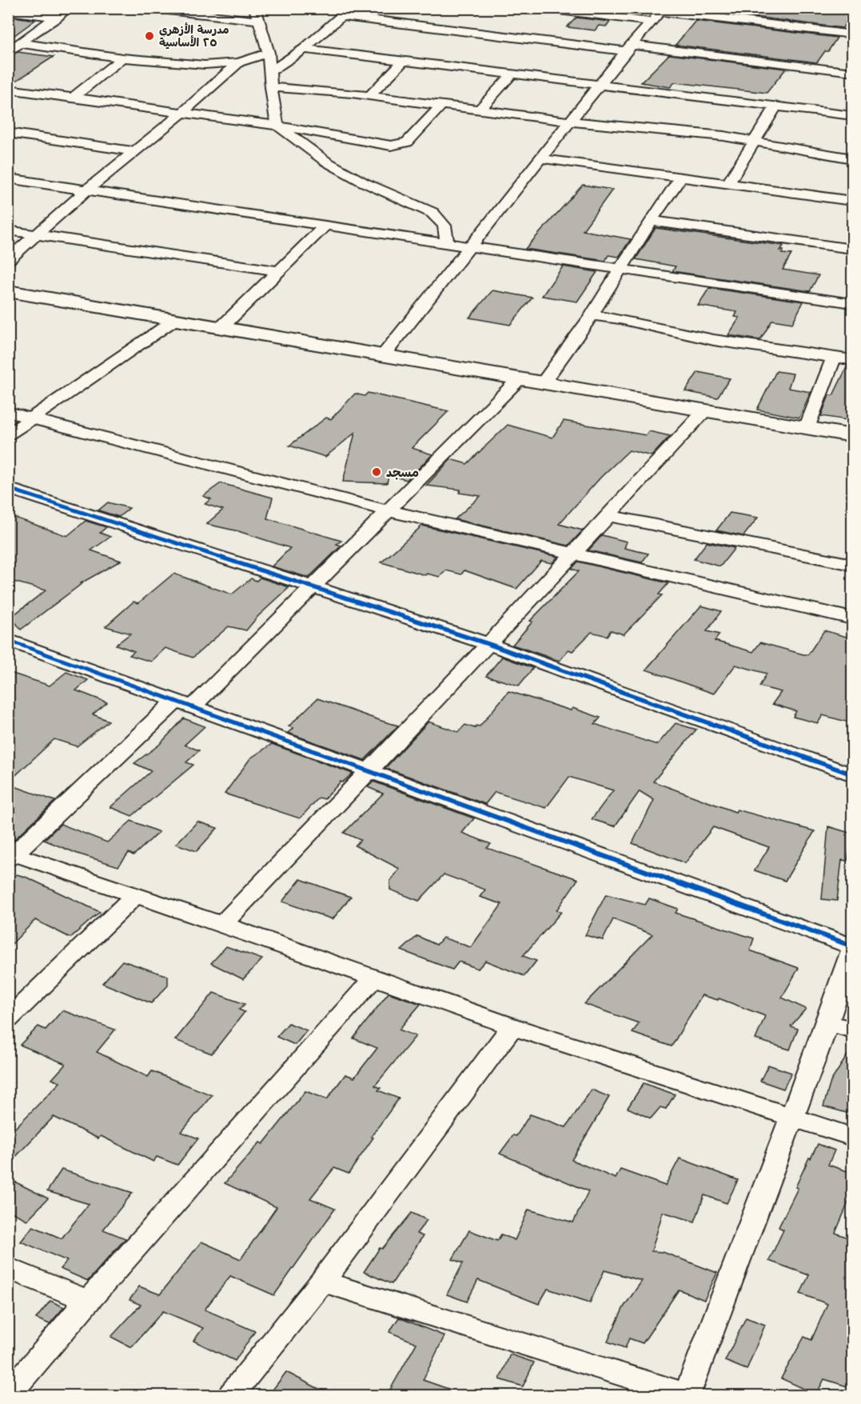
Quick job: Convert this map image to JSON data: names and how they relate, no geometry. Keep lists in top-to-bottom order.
{
  "places": ["مدرسة الأزهري ٢٥ الأساسية", "مسجد"]
}
